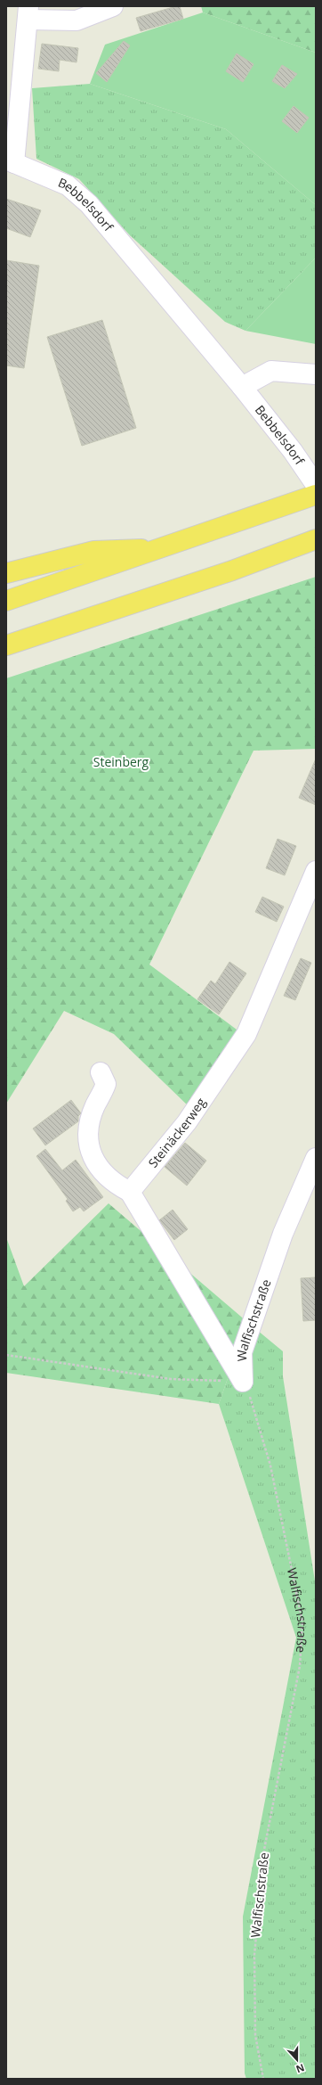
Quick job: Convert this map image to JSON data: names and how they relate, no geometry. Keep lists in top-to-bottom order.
{
  "streets": {
    "street": ["Bebbelsdorf", "Steinäckerweg", "Walfischstraße"]
  },
  "parks": ["Steinberg"],
  "north": "bottom"
}
